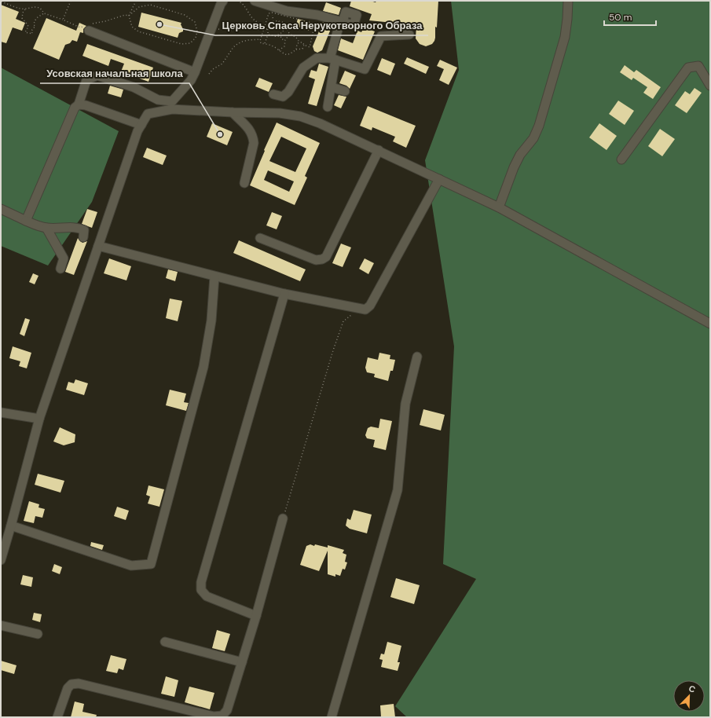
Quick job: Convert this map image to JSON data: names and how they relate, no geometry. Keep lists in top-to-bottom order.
{
  "places": ["Церковь Спаса Нерукотворного Образа", "Усовская начальная школа"],
  "scale_bar": "50 m",
  "north": "top right"
}
